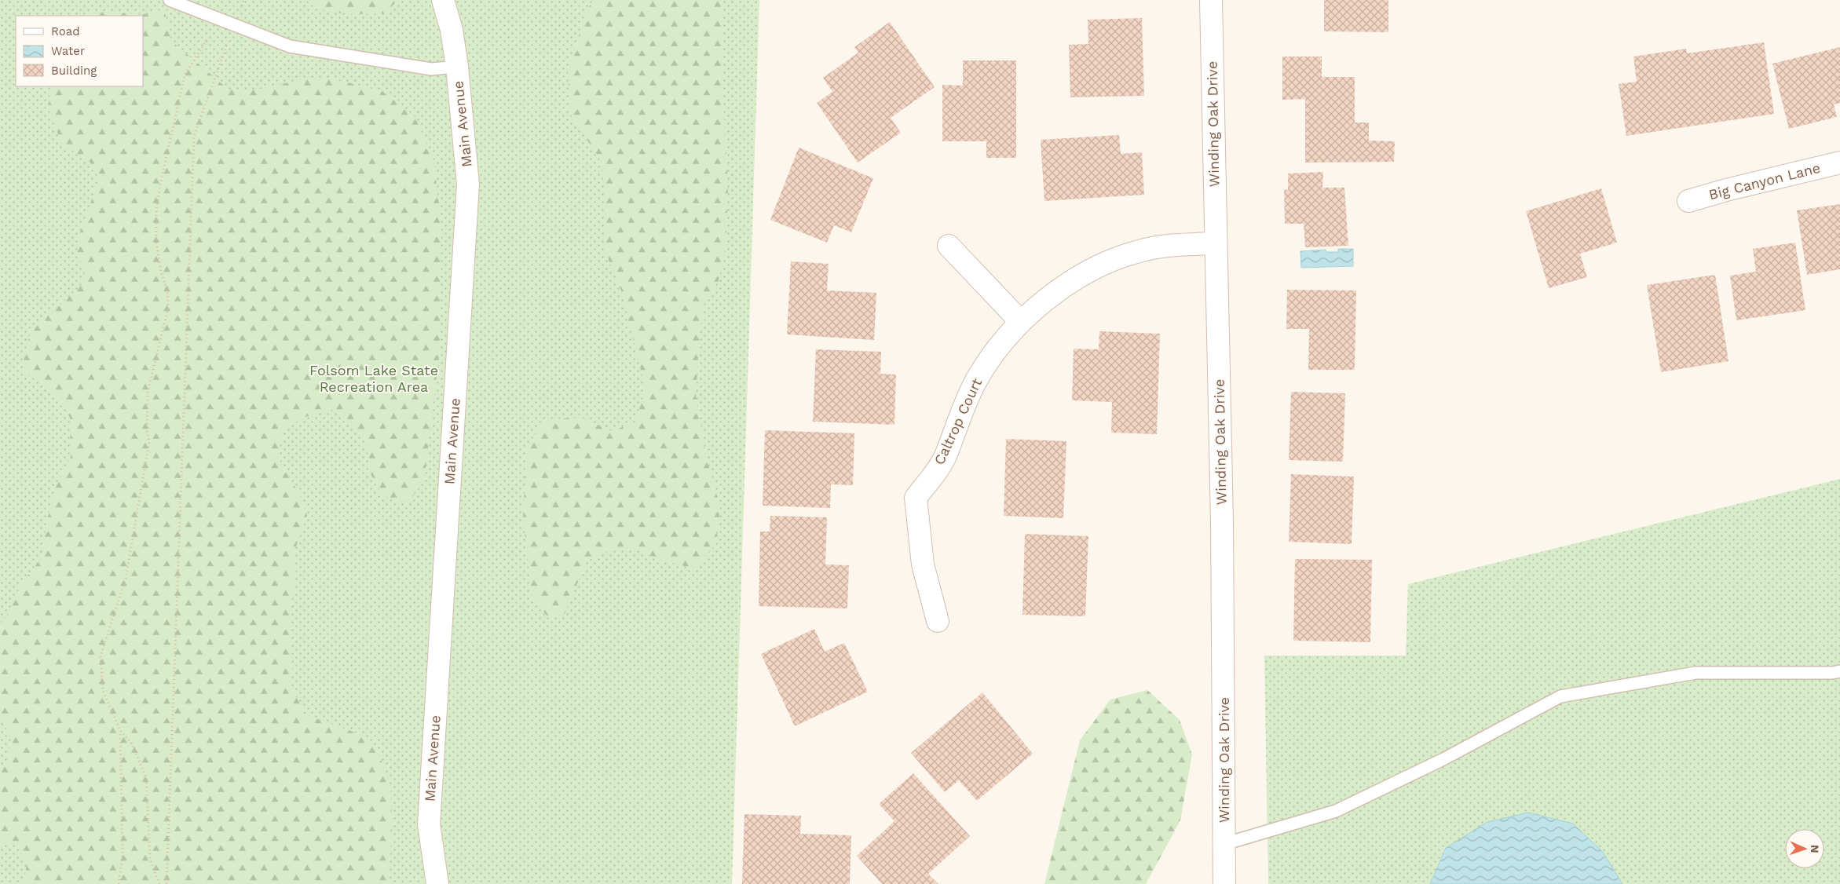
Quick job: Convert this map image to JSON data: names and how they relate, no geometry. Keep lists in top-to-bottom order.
{
  "streets": {
    "street": [
      "Main Avenue",
      "Winding Oak Drive",
      "Big Canyon Lane",
      "Caltrop Court"
    ]
  },
  "crossings": [
    ["Winding Oak Drive", "Caltrop Court"]
  ],
  "parks": ["Folsom Lake State Recreation Area"],
  "legend": ["Road", "Water", "Building"],
  "north": "right"
}
